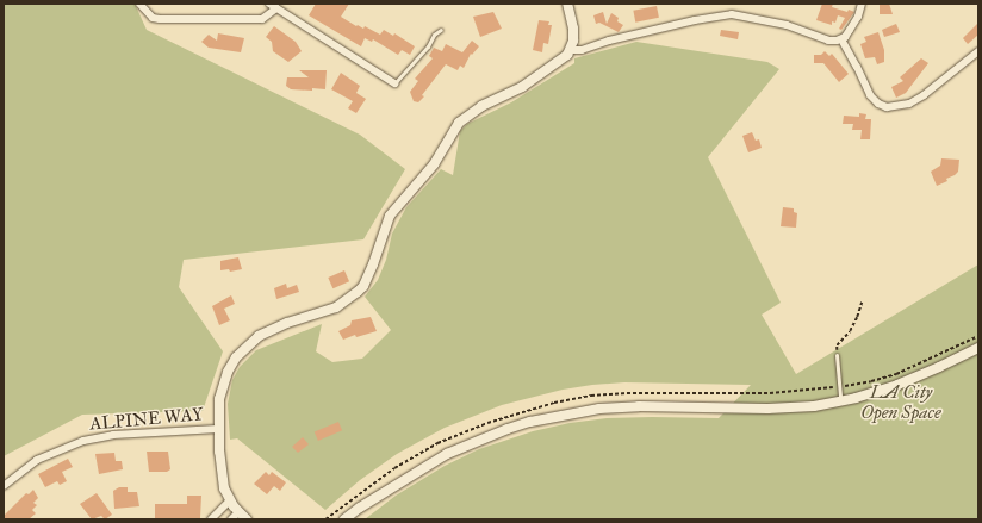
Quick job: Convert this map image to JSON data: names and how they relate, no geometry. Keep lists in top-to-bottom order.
{
  "streets": {
    "street": ["ALPINE WAY"]
  },
  "parks": ["LA City Open Space"]
}
